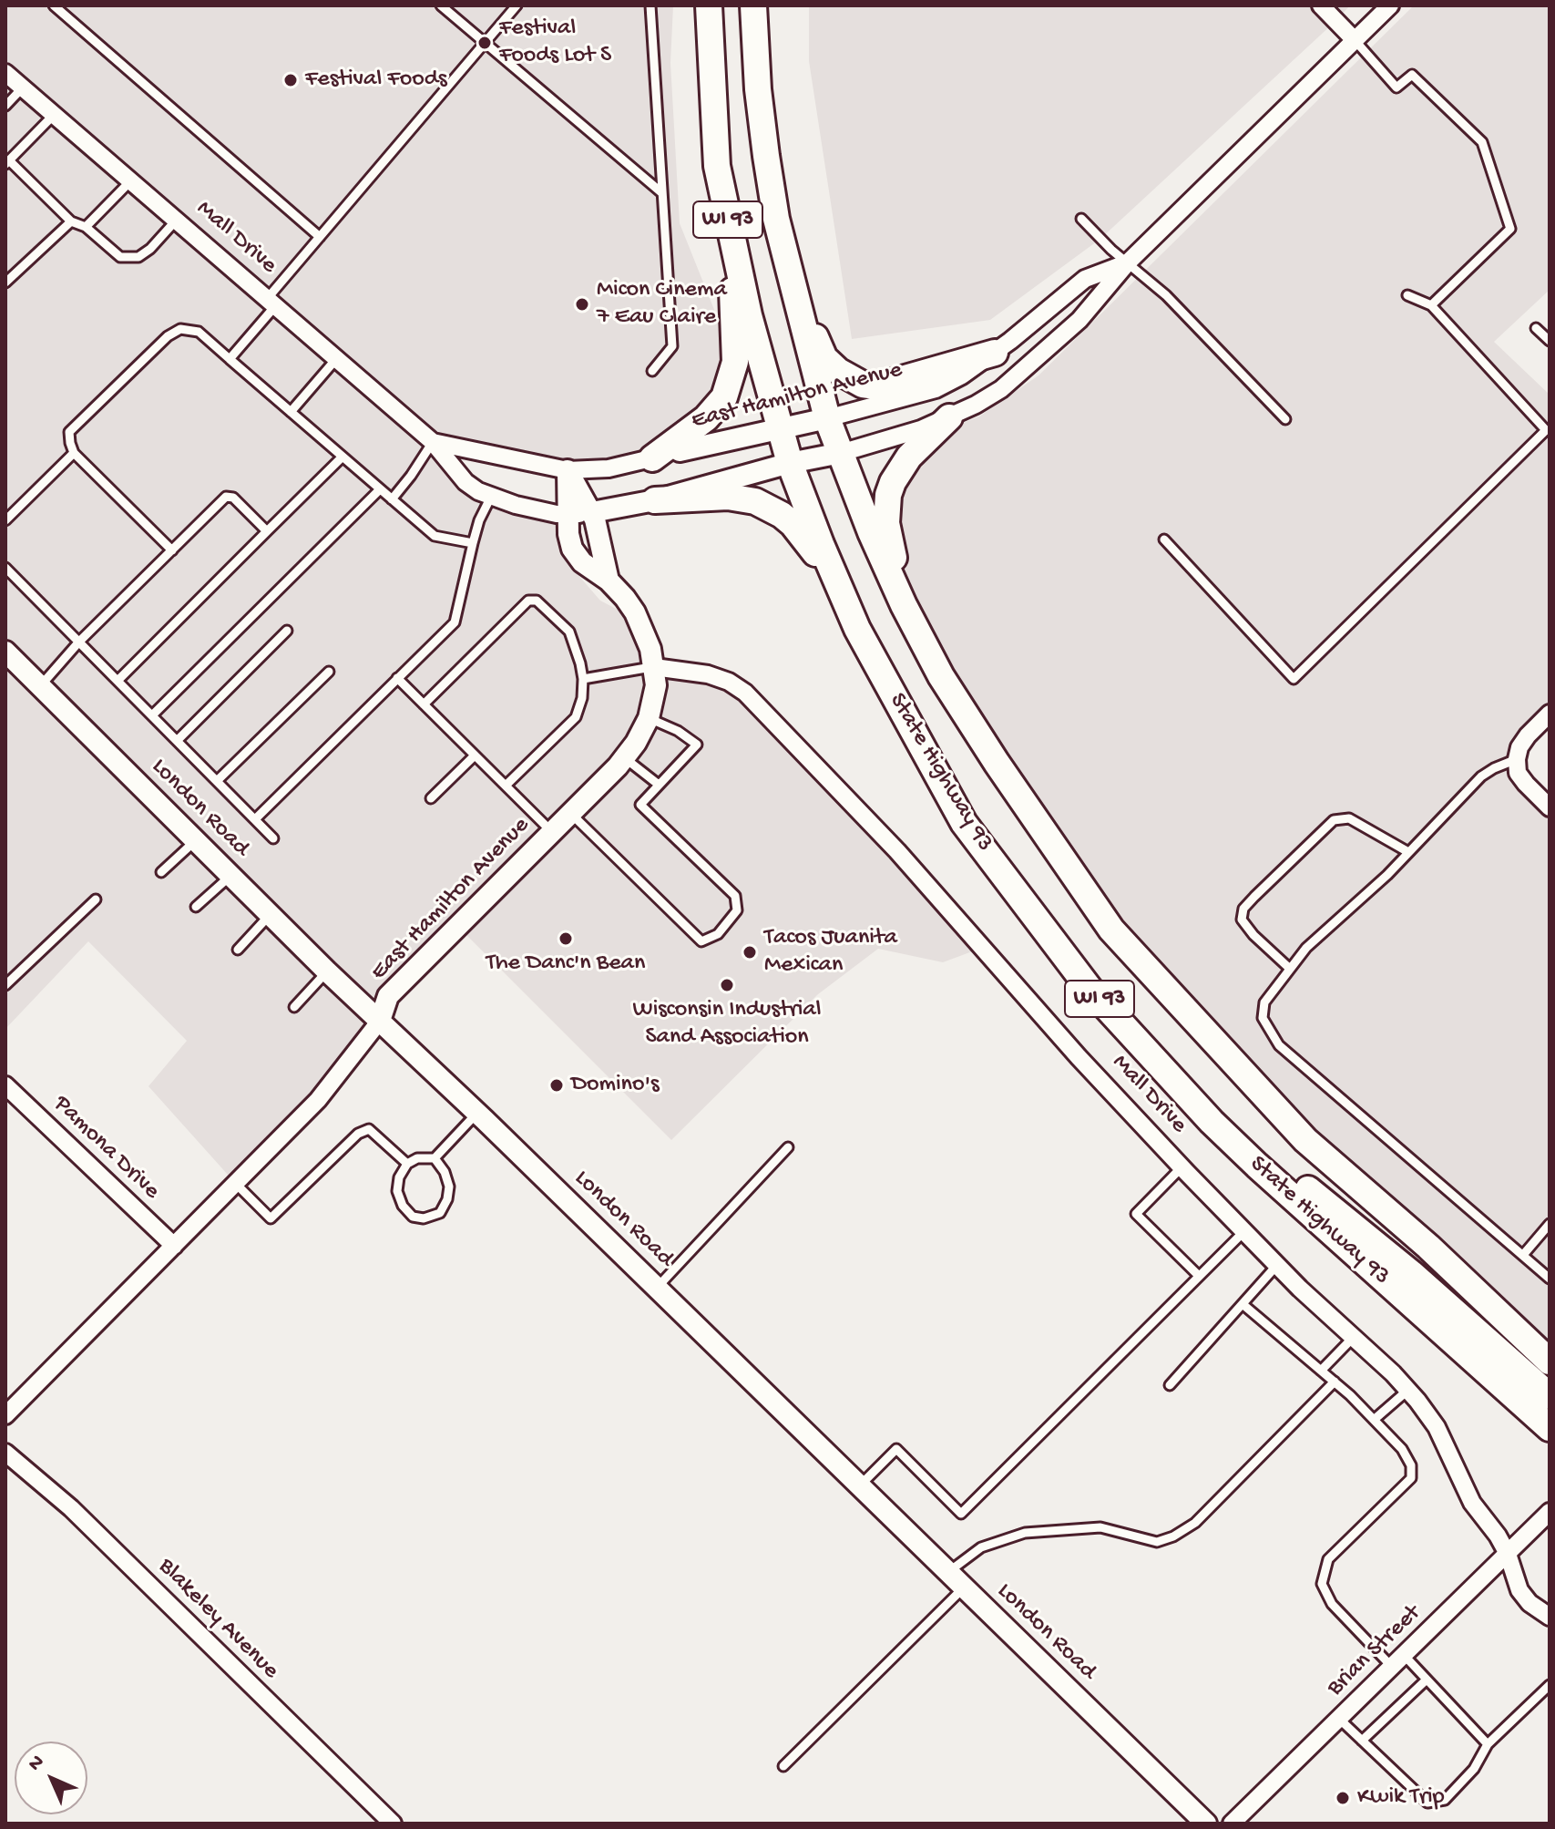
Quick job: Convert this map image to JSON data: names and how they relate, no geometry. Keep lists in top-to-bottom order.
{
  "streets": {
    "main road": ["WI 93", "State Highway 93"],
    "street": [
      "Mall Drive",
      "East Hamilton Avenue",
      "London Road",
      "Pamona Drive",
      "Blakeley Avenue",
      "Brian Street"
    ]
  },
  "crossings": [
    ["WI 93", "East Hamilton Avenue"],
    ["Mall Drive", "East Hamilton Avenue"],
    ["Mall Drive", "Brian Street"],
    ["East Hamilton Avenue", "State Highway 93"],
    ["East Hamilton Avenue", "London Road"],
    ["East Hamilton Avenue", "Pamona Drive"]
  ],
  "places": [
    "Festival Foods Lot S",
    "Festival Foods",
    "Micon Cinema 7 Eau Claire",
    "The Danc'n Bean",
    "Tacos Juanita Mexican",
    "Wisconsin Industrial Sand Association",
    "Domino's",
    "Kwik Trip"
  ],
  "north": "top left"
}
